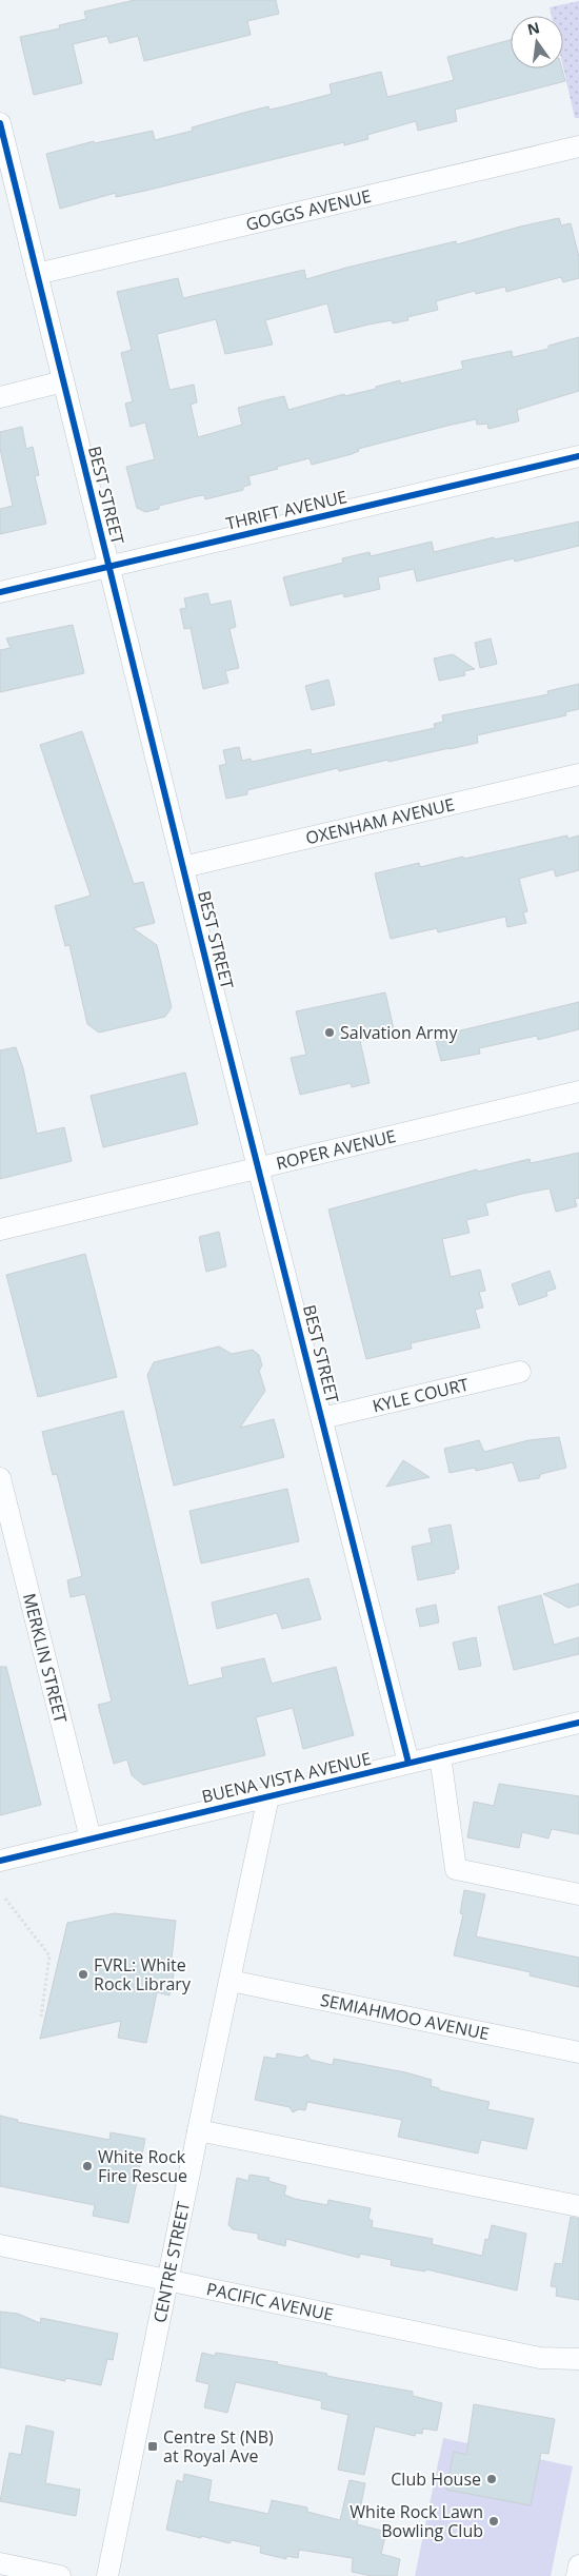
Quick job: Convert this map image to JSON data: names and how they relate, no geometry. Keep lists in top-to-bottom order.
{
  "streets": {
    "street": [
      "GOGGS AVENUE",
      "BEST STREET",
      "THRIFT AVENUE",
      "OXENHAM AVENUE",
      "ROPER AVENUE",
      "KYLE COURT",
      "MERKLIN STREET",
      "BUENA VISTA AVENUE",
      "SEMIAHMOO AVENUE",
      "CENTRE STREET",
      "PACIFIC AVENUE"
    ]
  },
  "crossings": [
    ["GOGGS AVENUE", "BEST STREET"],
    ["BEST STREET", "THRIFT AVENUE"],
    ["BEST STREET", "OXENHAM AVENUE"],
    ["BEST STREET", "ROPER AVENUE"],
    ["BEST STREET", "KYLE COURT"],
    ["BEST STREET", "BUENA VISTA AVENUE"],
    ["MERKLIN STREET", "BUENA VISTA AVENUE"],
    ["BUENA VISTA AVENUE", "CENTRE STREET"],
    ["SEMIAHMOO AVENUE", "CENTRE STREET"],
    ["CENTRE STREET", "PACIFIC AVENUE"]
  ],
  "places": {
    "other": [
      "Salvation Army",
      "FVRL: White Rock Library",
      "White Rock Fire Rescue",
      "Club House",
      "White Rock Lawn Bowling Club"
    ],
    "transit": ["Centre St (NB) at Royal Ave"]
  },
  "north": "top"
}
